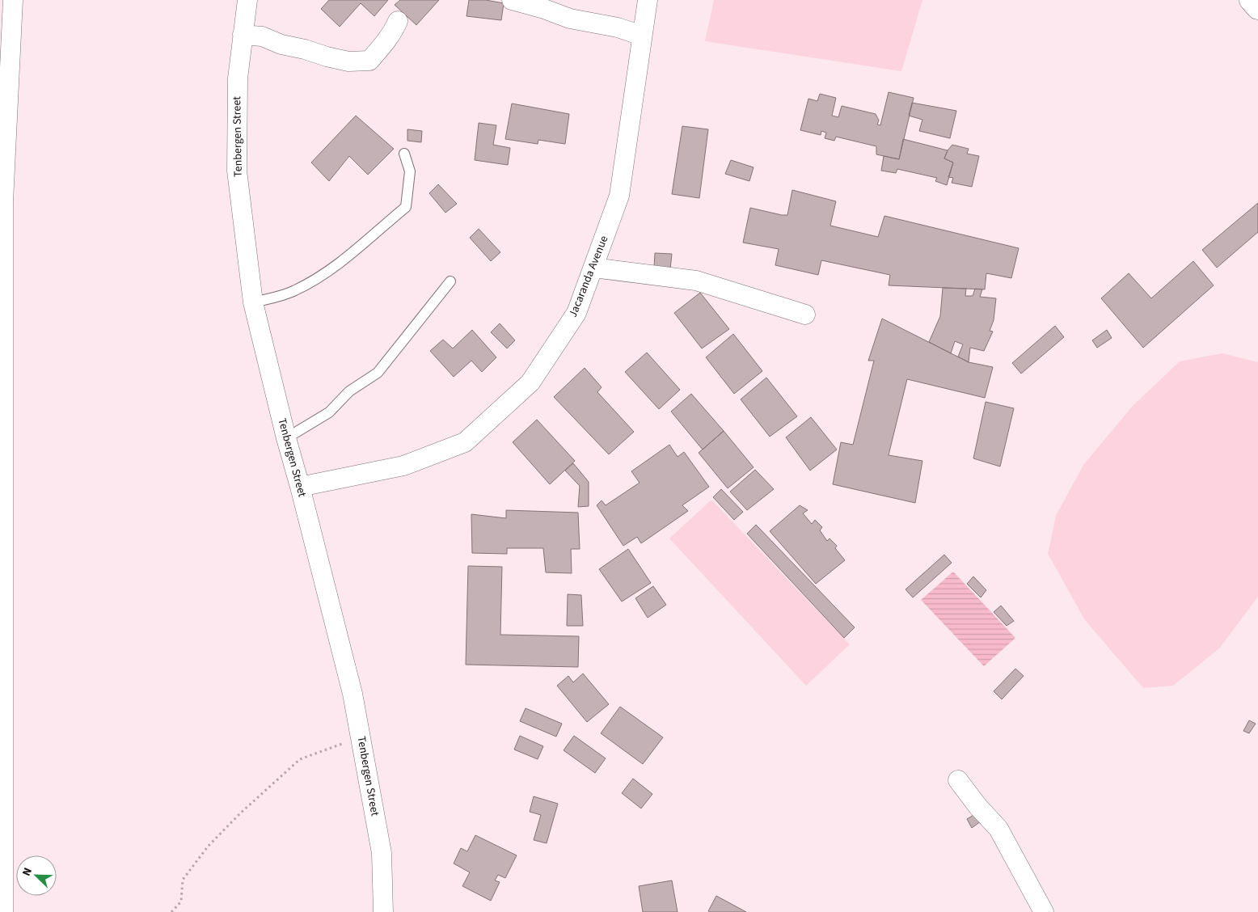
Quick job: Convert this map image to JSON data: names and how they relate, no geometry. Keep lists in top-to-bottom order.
{
  "streets": {
    "street": ["Tenbergen Street", "Jacaranda Avenue"]
  },
  "crossings": [
    ["Tenbergen Street", "Jacaranda Avenue"]
  ],
  "north": "top left"
}
